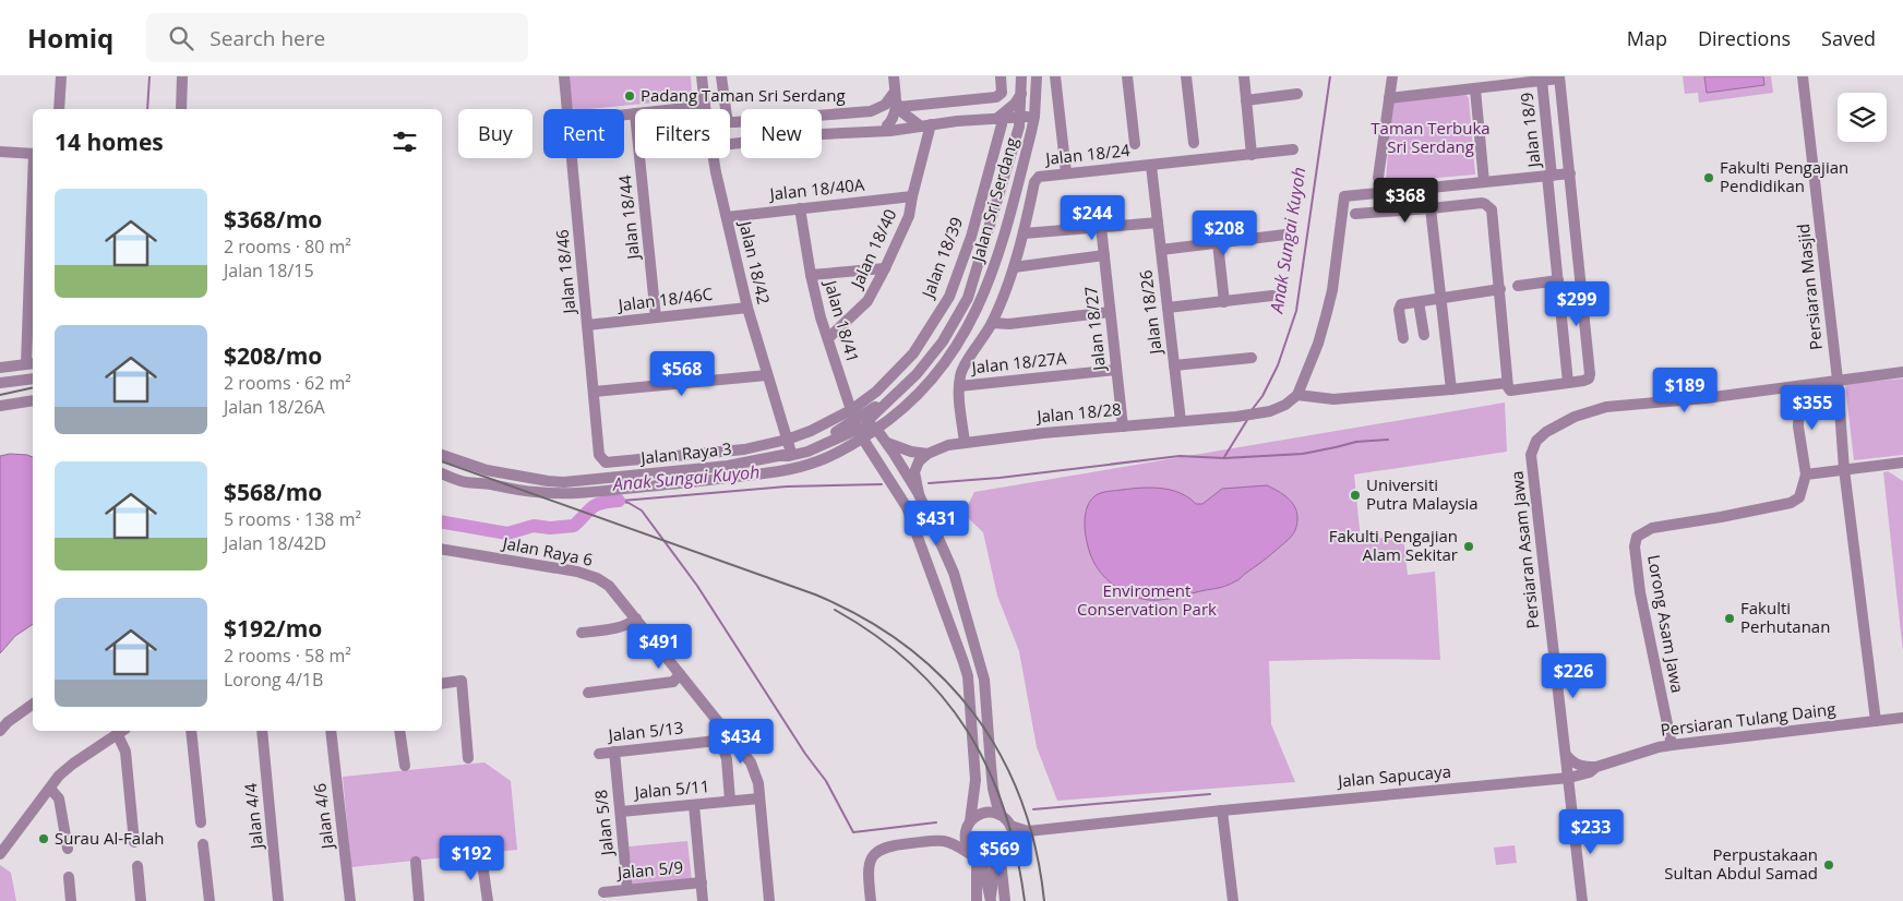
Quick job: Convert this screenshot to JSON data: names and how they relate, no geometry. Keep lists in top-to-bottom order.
{
  "streets": {
    "street": [
      "Jalan 18/9",
      "Jalan 18/24",
      "Jalan 18/40A",
      "Jalan Sri Serdang",
      "Jalan 18/44",
      "Jalan 18/40",
      "Jalan 18/39",
      "Jalan 18/42",
      "Jalan 18/46",
      "Persiaran Masjid",
      "Jalan 18/46C",
      "Jalan 18/26",
      "Jalan 18/41",
      "Jalan 18/27",
      "Jalan 18/27A",
      "Jalan 18/28",
      "Jalan Raya 3",
      "Persiaran Asam Jawa",
      "Jalan Raya 6",
      "Lorong Asam Jawa",
      "Persiaran Tulang Daing",
      "Jalan 5/13",
      "Jalan Sapucaya",
      "Jalan 5/11",
      "Jalan 4/4",
      "Jalan 4/6",
      "Jalan 5/8",
      "Jalan 5/9"
    ]
  },
  "crossings": [
    ["Jalan 18/24", "Jalan 18/26"],
    ["Jalan 18/24", "Jalan 18/27A"],
    ["Jalan 18/24", "Jalan 18/28"],
    ["Jalan 18/40A", "Jalan 18/40"],
    ["Jalan 18/40A", "Jalan 18/42"],
    ["Jalan 18/40A", "Jalan 18/41"],
    ["Jalan Sri Serdang", "Jalan Raya 3"],
    ["Jalan 18/44", "Jalan 18/46C"],
    ["Jalan 18/40", "Jalan 18/41"],
    ["Jalan 18/39", "Jalan 18/42"],
    ["Jalan 18/39", "Jalan 18/46"],
    ["Jalan 18/39", "Jalan 18/41"],
    ["Jalan 18/42", "Jalan 18/46C"],
    ["Jalan 18/42", "Jalan Raya 3"],
    ["Jalan 18/46", "Jalan 18/46C"],
    ["Persiaran Masjid", "Persiaran Asam Jawa"],
    ["Persiaran Masjid", "Persiaran Tulang Daing"],
    ["Jalan 18/26", "Jalan 18/28"],
    ["Jalan 18/27", "Jalan 18/27A"],
    ["Jalan 18/27", "Jalan 18/28"],
    ["Persiaran Asam Jawa", "Lorong Asam Jawa"],
    ["Persiaran Asam Jawa", "Persiaran Tulang Daing"],
    ["Persiaran Asam Jawa", "Jalan Sapucaya"],
    ["Jalan Raya 6", "Jalan 5/13"],
    ["Jalan Raya 6", "Jalan 5/11"],
    ["Lorong Asam Jawa", "Persiaran Tulang Daing"],
    ["Persiaran Tulang Daing", "Jalan Sapucaya"],
    ["Jalan 5/13", "Jalan 5/8"],
    ["Jalan 5/11", "Jalan 5/8"],
    ["Jalan 5/8", "Jalan 5/9"]
  ],
  "water": ["Anak Sungai Kuyoh"],
  "parks": ["Taman Terbuka Sri Serdang", "Enviroment Conservation Park"],
  "places": [
    "Padang Taman Sri Serdang",
    "Fakulti Pengajian Pendidikan",
    "Universiti Putra Malaysia",
    "Fakulti Pengajian Alam Sekitar",
    "Fakulti Perhutanan",
    "Surau Al-Falah",
    "Perpustakaan Sultan Abdul Samad"
  ],
  "page": {
    "header": "Homiq",
    "search": "Search here",
    "nav": ["Map", "Directions", "Saved"],
    "chip": [
      "Buy",
      "Rent",
      "Filters",
      "New"
    ],
    "heading": "14 homes",
    "list": [
      {
        "name": "$368/mo",
        "note": "2 rooms · 80 m² · Jalan 18/15"
      },
      {
        "name": "$208/mo",
        "note": "2 rooms · 62 m² · Jalan 18/26A"
      },
      {
        "name": "$568/mo",
        "note": "5 rooms · 138 m² · Jalan 18/42D"
      },
      {
        "name": "$192/mo",
        "note": "2 rooms · 58 m² · Lorong 4/1B"
      }
    ],
    "price": [
      "$368",
      "$244",
      "$208",
      "$299",
      "$568",
      "$189",
      "$355",
      "$431",
      "$491",
      "$226",
      "$434",
      "$233",
      "$569",
      "$192"
    ]
  }
}
